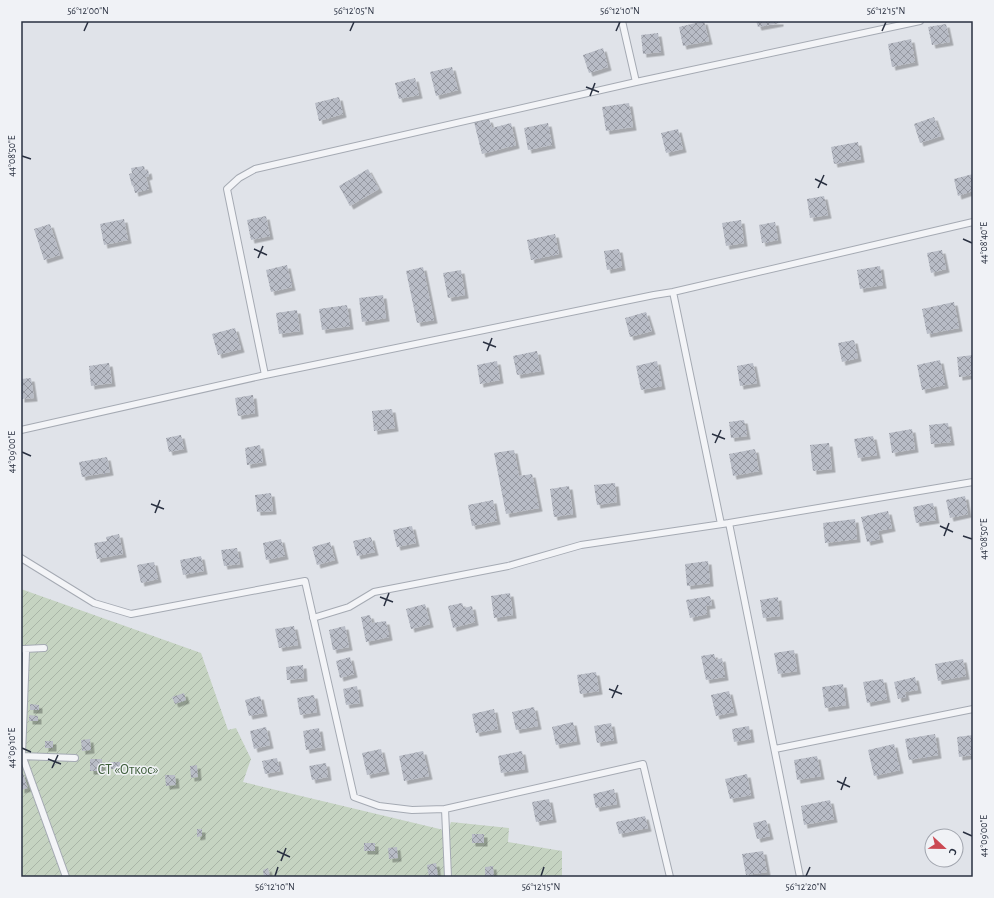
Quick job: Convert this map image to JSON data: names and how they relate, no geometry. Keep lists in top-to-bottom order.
{
  "parks": ["СТ «Откос»"],
  "north": "right",
  "coordinates": [
    "56°12'00\"N",
    "56°12'05\"N",
    "56°12'10\"N",
    "56°12'15\"N",
    "44°08'50\"E",
    "44°08'40\"E",
    "44°09'00\"E",
    "44°09'10\"E",
    "56°12'20\"N"
  ]
}
